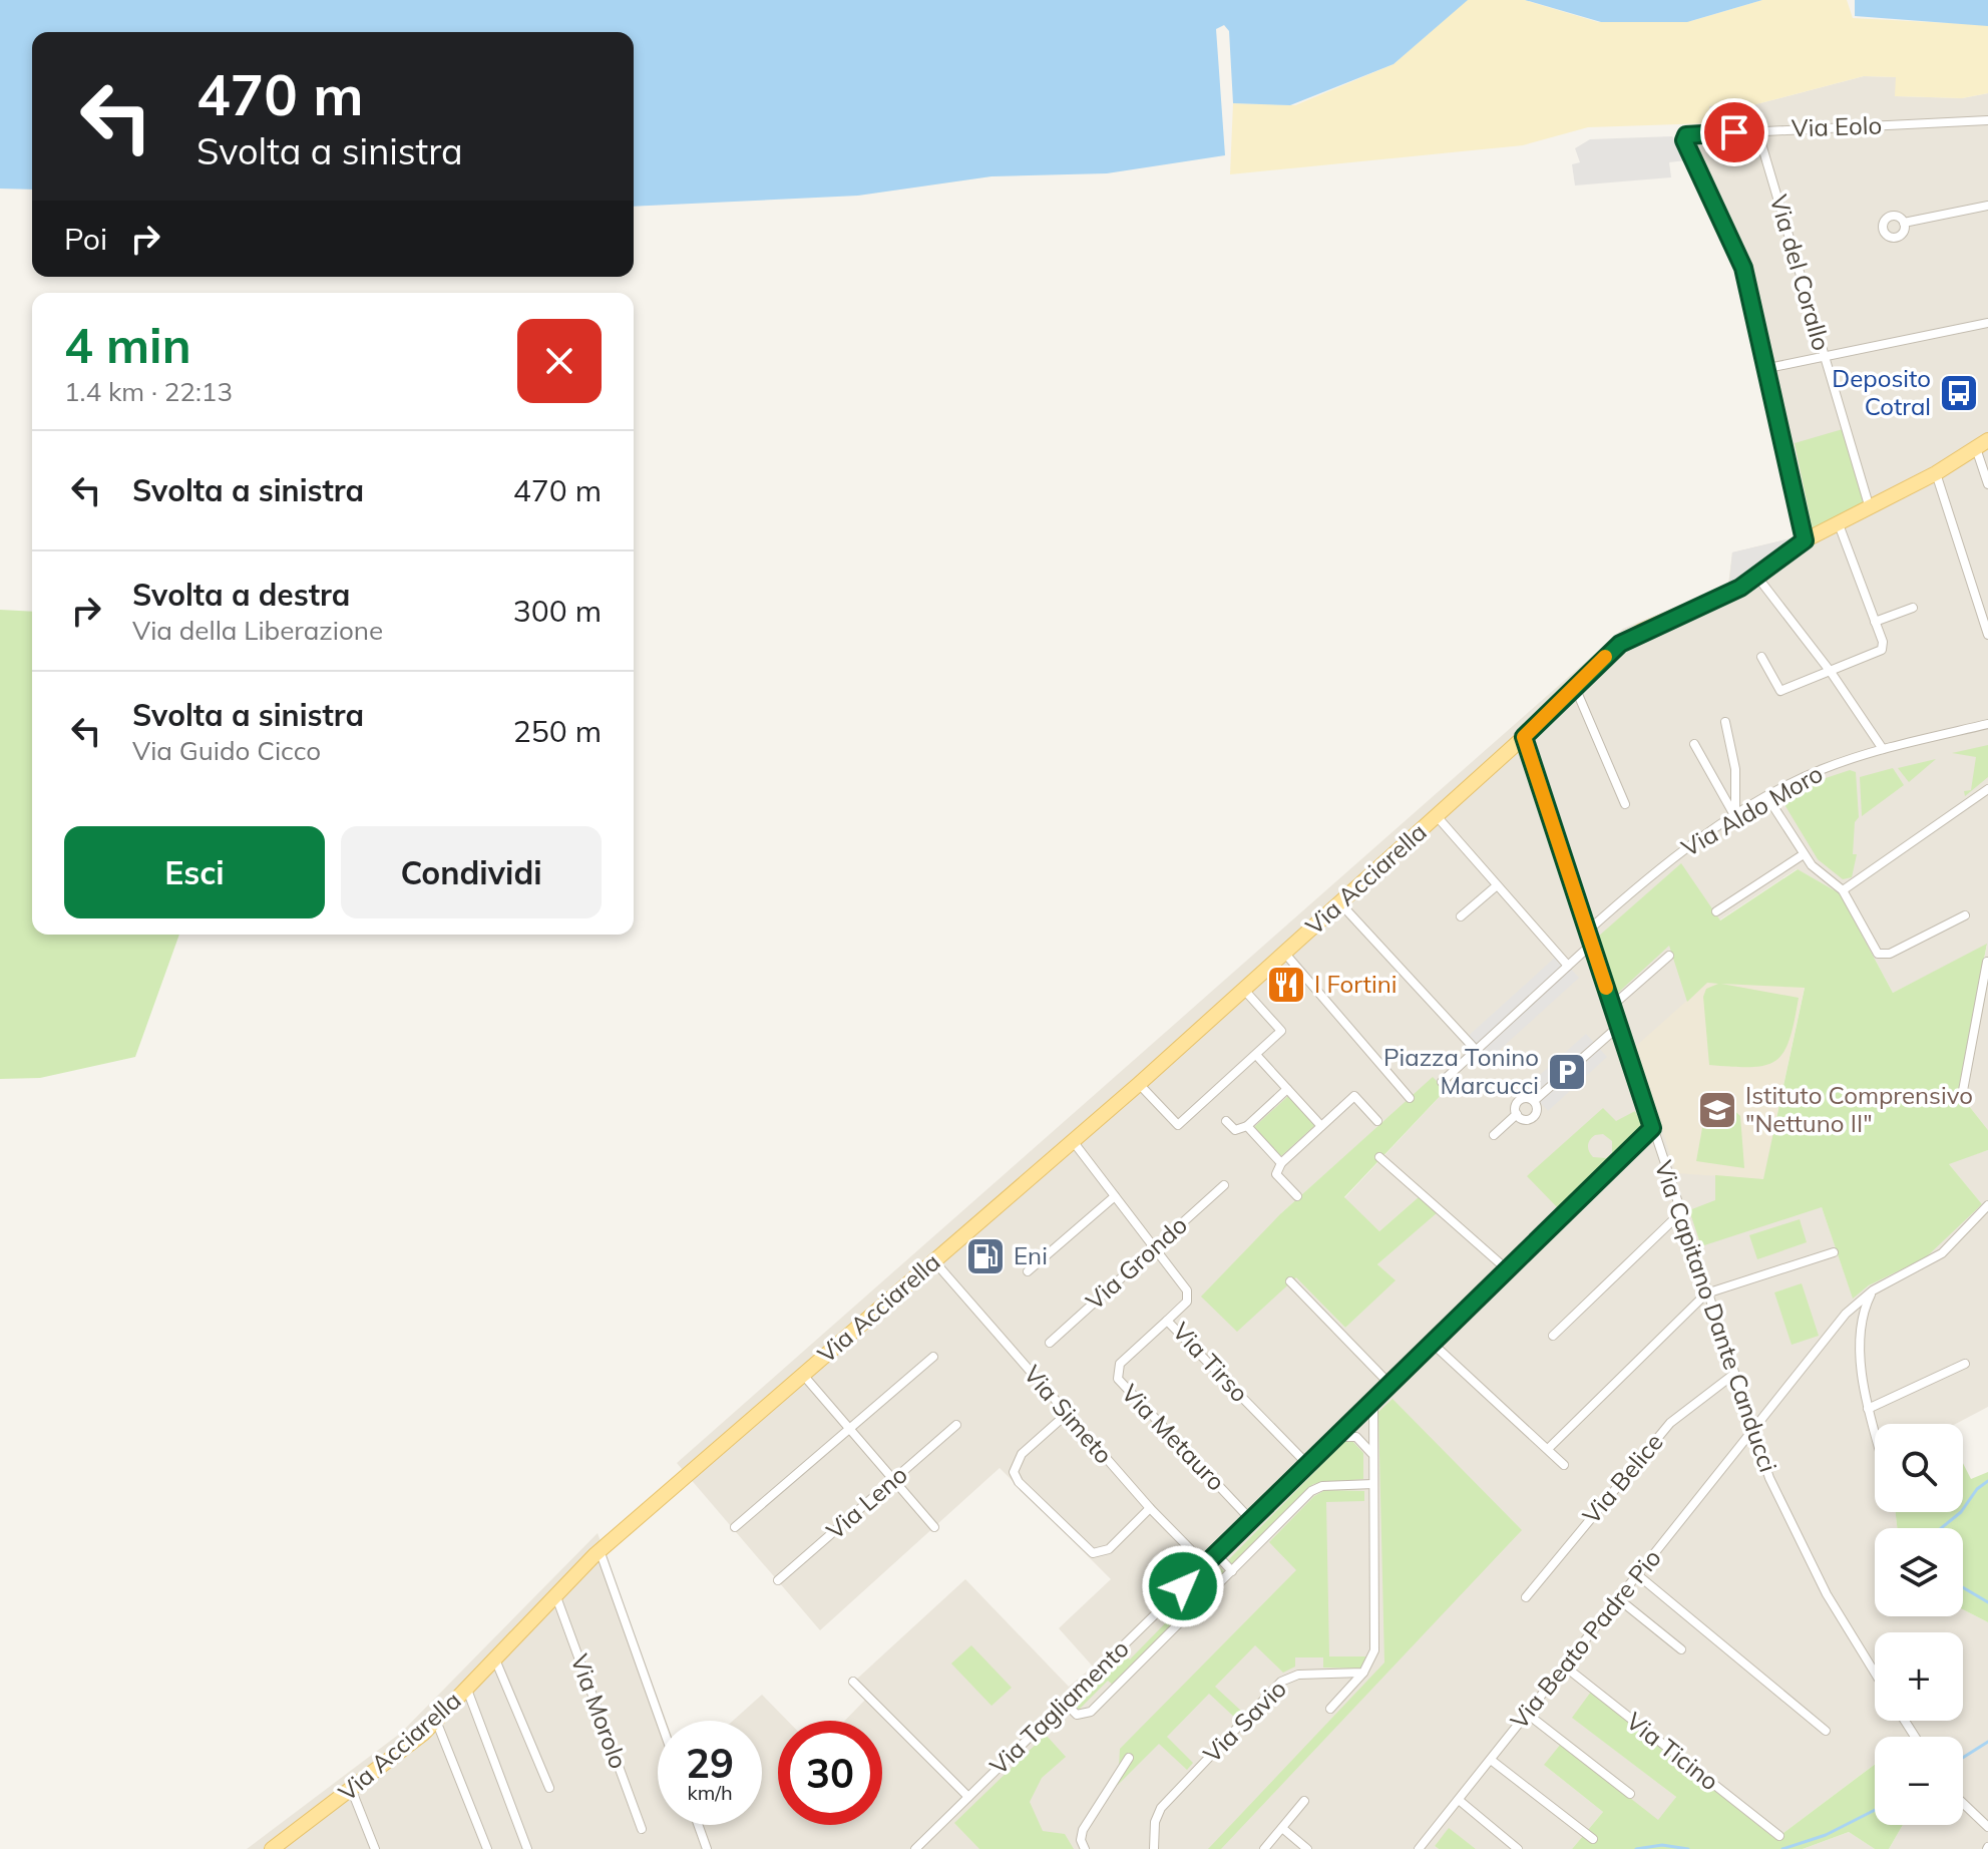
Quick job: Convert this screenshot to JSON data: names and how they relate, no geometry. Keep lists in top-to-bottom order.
{
  "streets": {
    "main road": ["Via Acciarella"],
    "street": [
      "Via Eolo",
      "Via del Corallo",
      "Via Aldo Moro",
      "Via Grondo",
      "Via Capitano Dante Canducci",
      "Via Tirso",
      "Via Simeto",
      "Via Metauro",
      "Via Belice",
      "Via Leno",
      "Via Beato Padre Pio",
      "Via Tagliamento",
      "Via Morolo",
      "Via Savio",
      "Via Ticino"
    ]
  },
  "crossings": [
    ["Via Eolo", "Via del Corallo"],
    ["Via del Corallo", "Via Acciarella"],
    ["Via Aldo Moro", "Via Capitano Dante Canducci"],
    ["Via Acciarella", "Via Capitano Dante Canducci"],
    ["Via Acciarella", "Via Tirso"],
    ["Via Acciarella", "Via Simeto"],
    ["Via Acciarella", "Via Morolo"],
    ["Via Grondo", "Via Tirso"],
    ["Via Capitano Dante Canducci", "Via Belice"],
    ["Via Capitano Dante Canducci", "Via Beato Padre Pio"],
    ["Via Capitano Dante Canducci", "Via Tagliamento"],
    ["Via Tirso", "Via Metauro"],
    ["Via Tirso", "Via Tagliamento"],
    ["Via Simeto", "Via Tagliamento"],
    ["Via Metauro", "Via Tagliamento"],
    ["Via Beato Padre Pio", "Via Ticino"]
  ],
  "places": {
    "bus stop": ["Deposito Cotral"],
    "restaurant": ["I Fortini"],
    "parking": ["Piazza Tonino Marcucci"],
    "school or university": ["Istituto Comprensivo \"Nettuno II\""],
    "fuel station": ["Eni"]
  },
  "page": {
    "turn": ["470 m", "Svolta a sinistra"],
    "then": "Poi",
    "heading": ["4 min", "1.4 km · 22:13"],
    "list": [
      {
        "name": "Svolta a sinistra",
        "value": "470 m"
      },
      {
        "name": "Svolta a destra",
        "note": "Via della Liberazione",
        "value": "300 m"
      },
      {
        "name": "Svolta a sinistra",
        "note": "Via Guido Cicco",
        "value": "250 m"
      }
    ],
    "buttons": ["Esci", "Condividi"],
    "map_buttons": ["+", "−"],
    "speed": "29 km/h",
    "limit": "30"
  }
}
